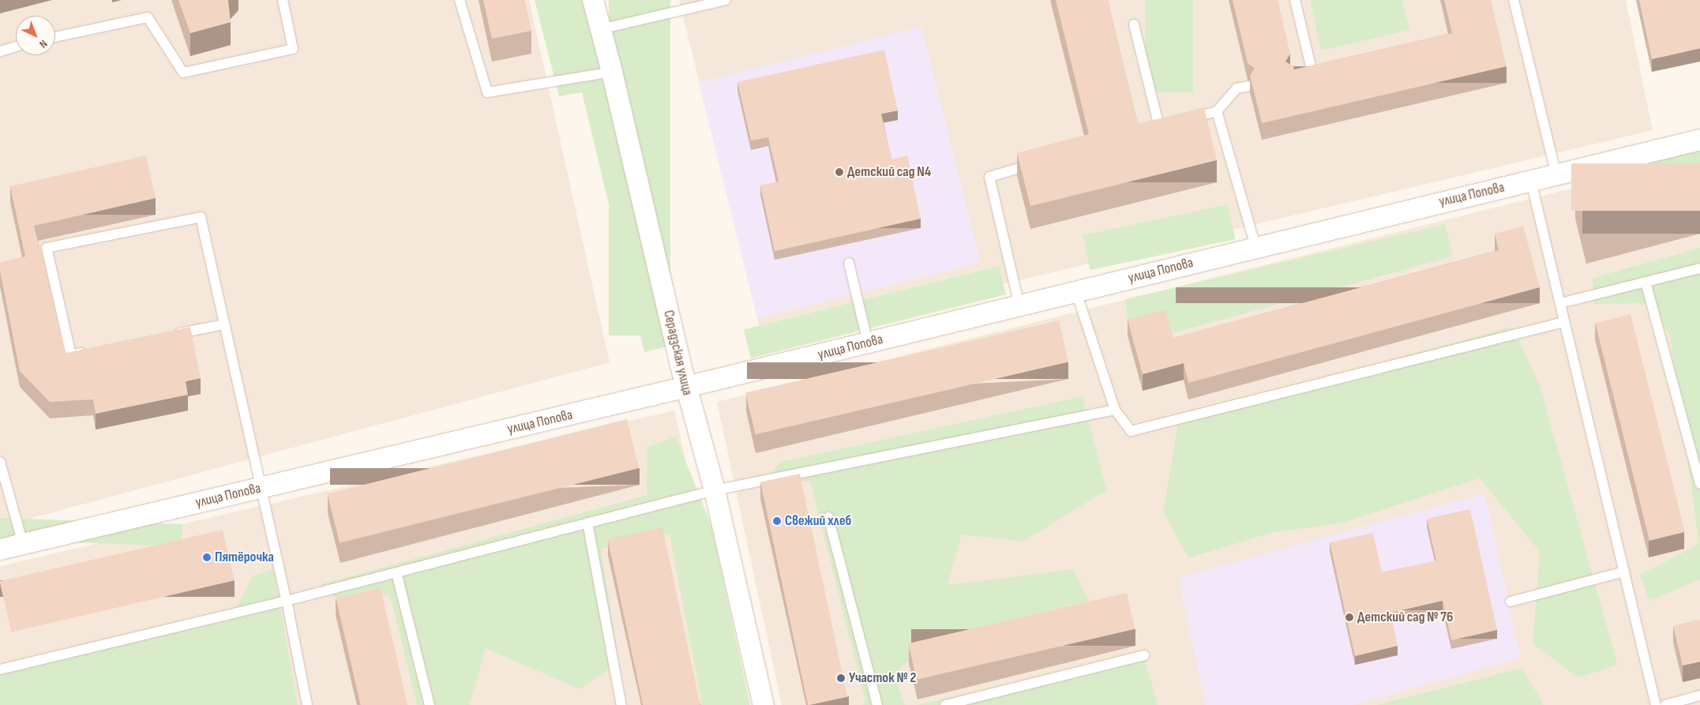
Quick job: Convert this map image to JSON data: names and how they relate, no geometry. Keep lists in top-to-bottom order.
{
  "streets": {
    "street": ["улица Попова", "Серадзская улица"]
  },
  "crossings": [
    ["улица Попова", "Серадзская улица"]
  ],
  "places": [
    "Детский сад N4",
    "Свежий хлеб",
    "Пятёрочка",
    "Детский сад № 76",
    "Участок № 2"
  ],
  "north": "bottom right"
}
